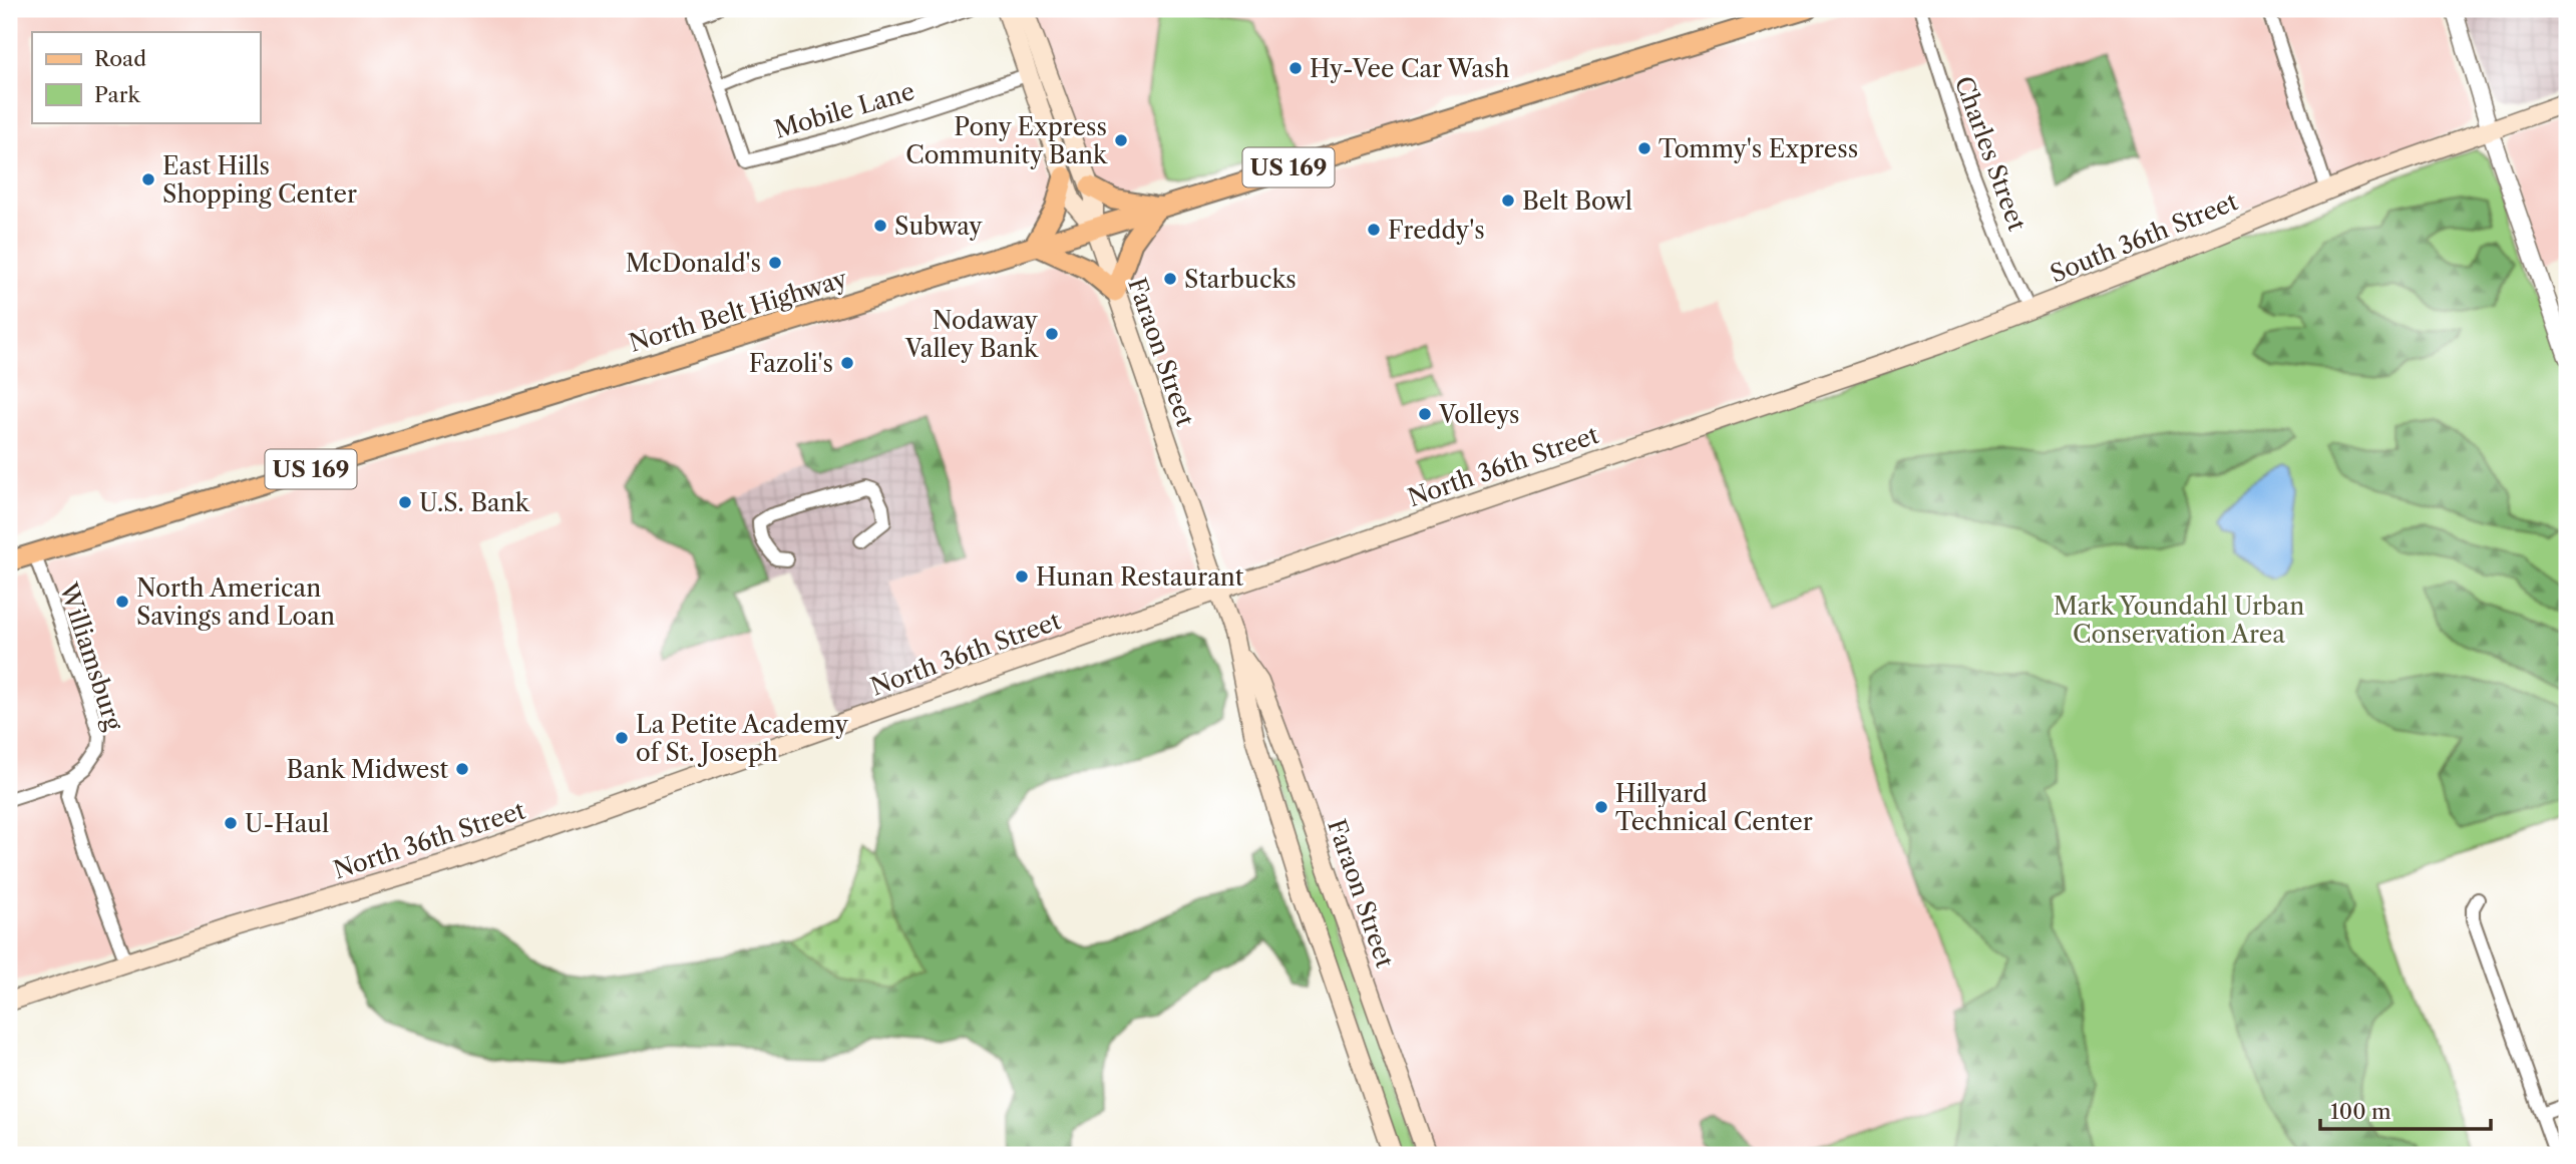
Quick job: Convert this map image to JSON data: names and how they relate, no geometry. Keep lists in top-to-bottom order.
{
  "streets": {
    "main road": [
      "US 169",
      "South 36th Street",
      "North Belt Highway",
      "Faraon Street",
      "North 36th Street"
    ],
    "street": ["Mobile Lane", "Charles Street", "Williamsburg"]
  },
  "crossings": [
    ["Mobile Lane", "Faraon Street"],
    ["Charles Street", "South 36th Street"],
    ["South 36th Street", "North 36th Street"],
    ["North Belt Highway", "Faraon Street"],
    ["North Belt Highway", "Williamsburg"],
    ["Faraon Street", "North 36th Street"]
  ],
  "parks": ["Mark Youndahl Urban Conservation Area"],
  "places": [
    "Hy-Vee Car Wash",
    "Pony Express Community Bank",
    "Tommy's Express",
    "East Hills Shopping Center",
    "Belt Bowl",
    "Subway",
    "Freddy's",
    "McDonald's",
    "Starbucks",
    "Nodaway Valley Bank",
    "Fazoli's",
    "Volleys",
    "U.S. Bank",
    "Hunan Restaurant",
    "North American Savings and Loan",
    "La Petite Academy of St. Joseph",
    "Bank Midwest",
    "Hillyard Technical Center",
    "U-Haul"
  ],
  "legend": ["Road", "Park"],
  "scale_bar": "100 m"
}
